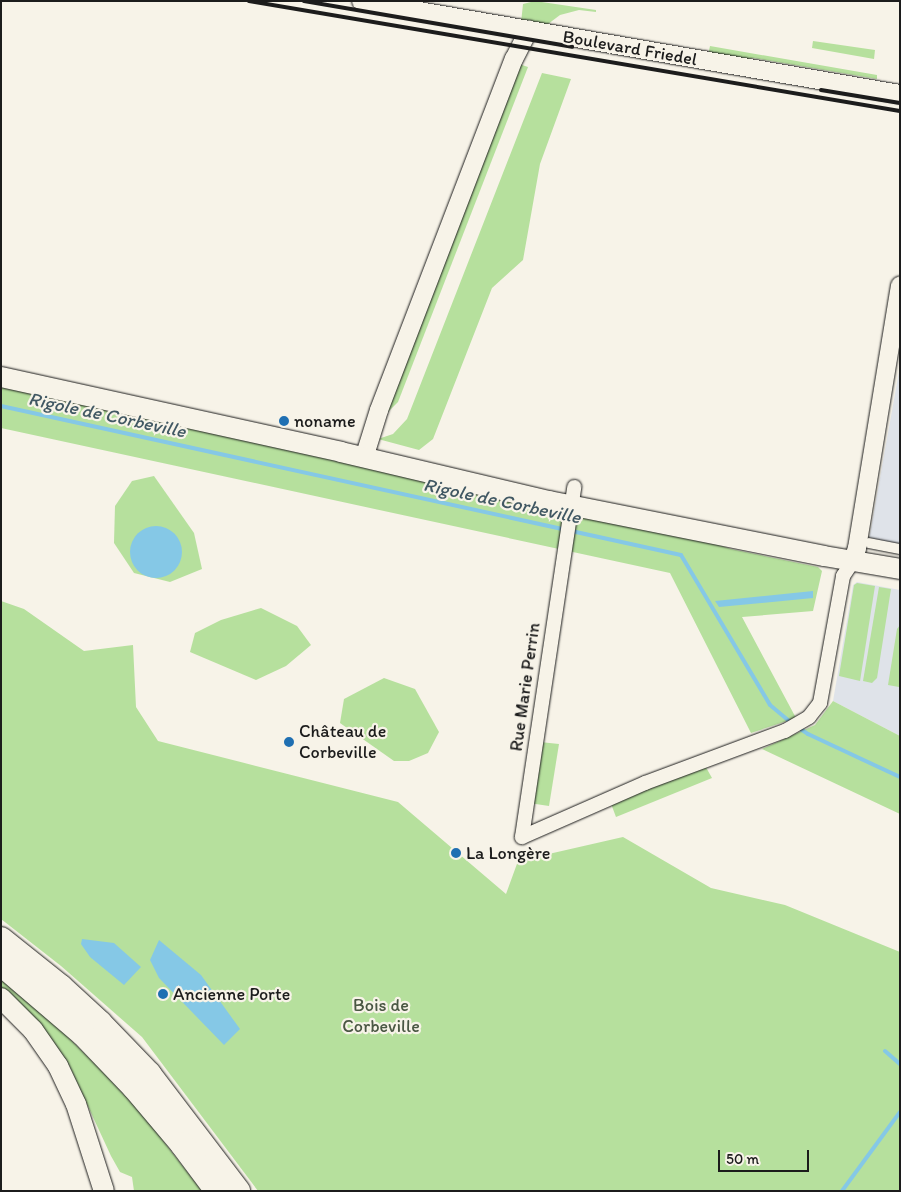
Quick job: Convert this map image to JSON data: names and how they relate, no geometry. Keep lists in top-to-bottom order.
{
  "streets": {
    "street": ["Boulevard Friedel", "Rue Marie Perrin"]
  },
  "water": ["Rigole de Corbeville"],
  "parks": ["Bois de Corbeville"],
  "places": [
    "noname",
    "Château de Corbeville",
    "La Longère",
    "Ancienne Porte"
  ],
  "scale_bar": "50 m"
}
